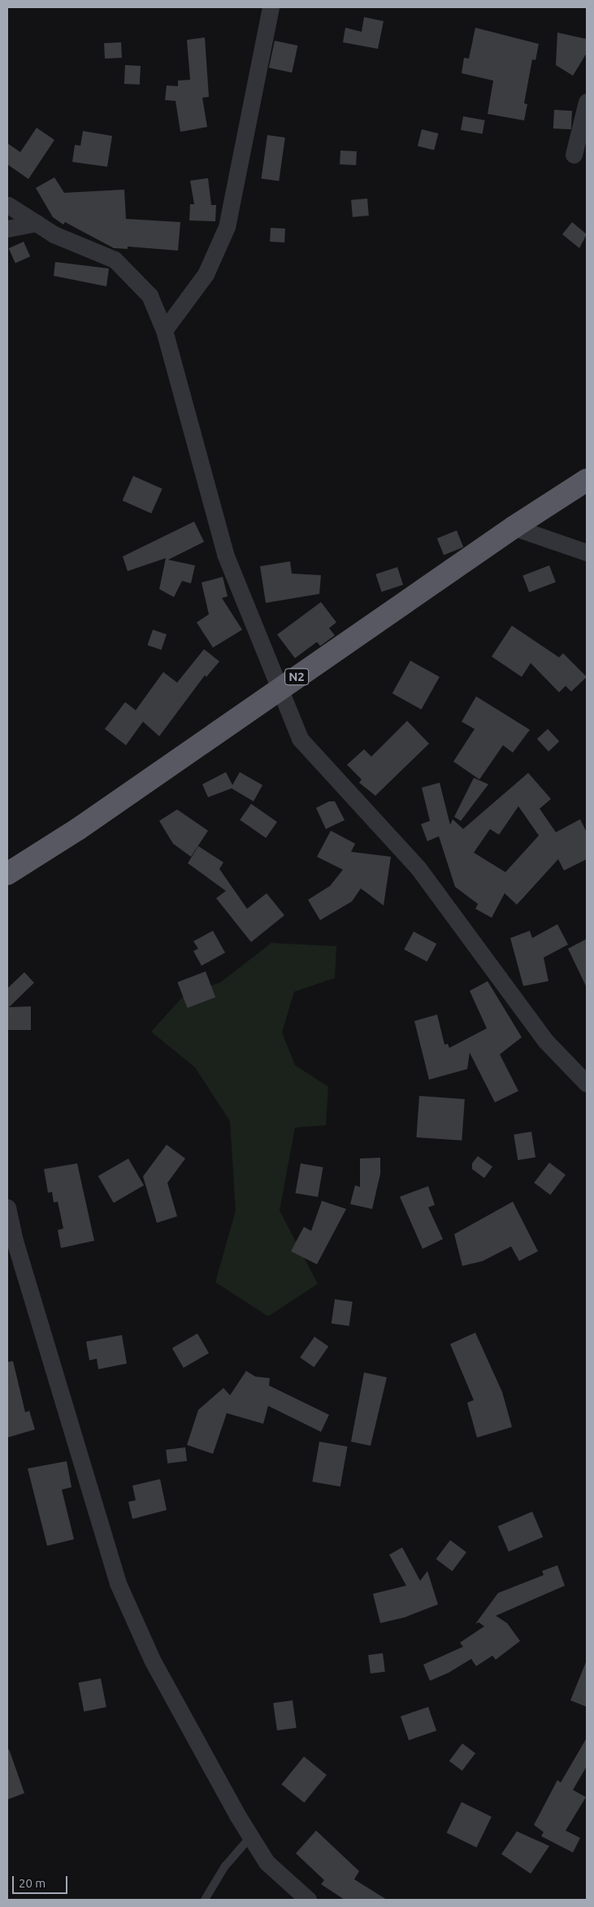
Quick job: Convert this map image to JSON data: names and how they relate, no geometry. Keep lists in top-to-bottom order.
{
  "streets": {
    "highway": ["N2"]
  },
  "scale_bar": "20 m"
}
